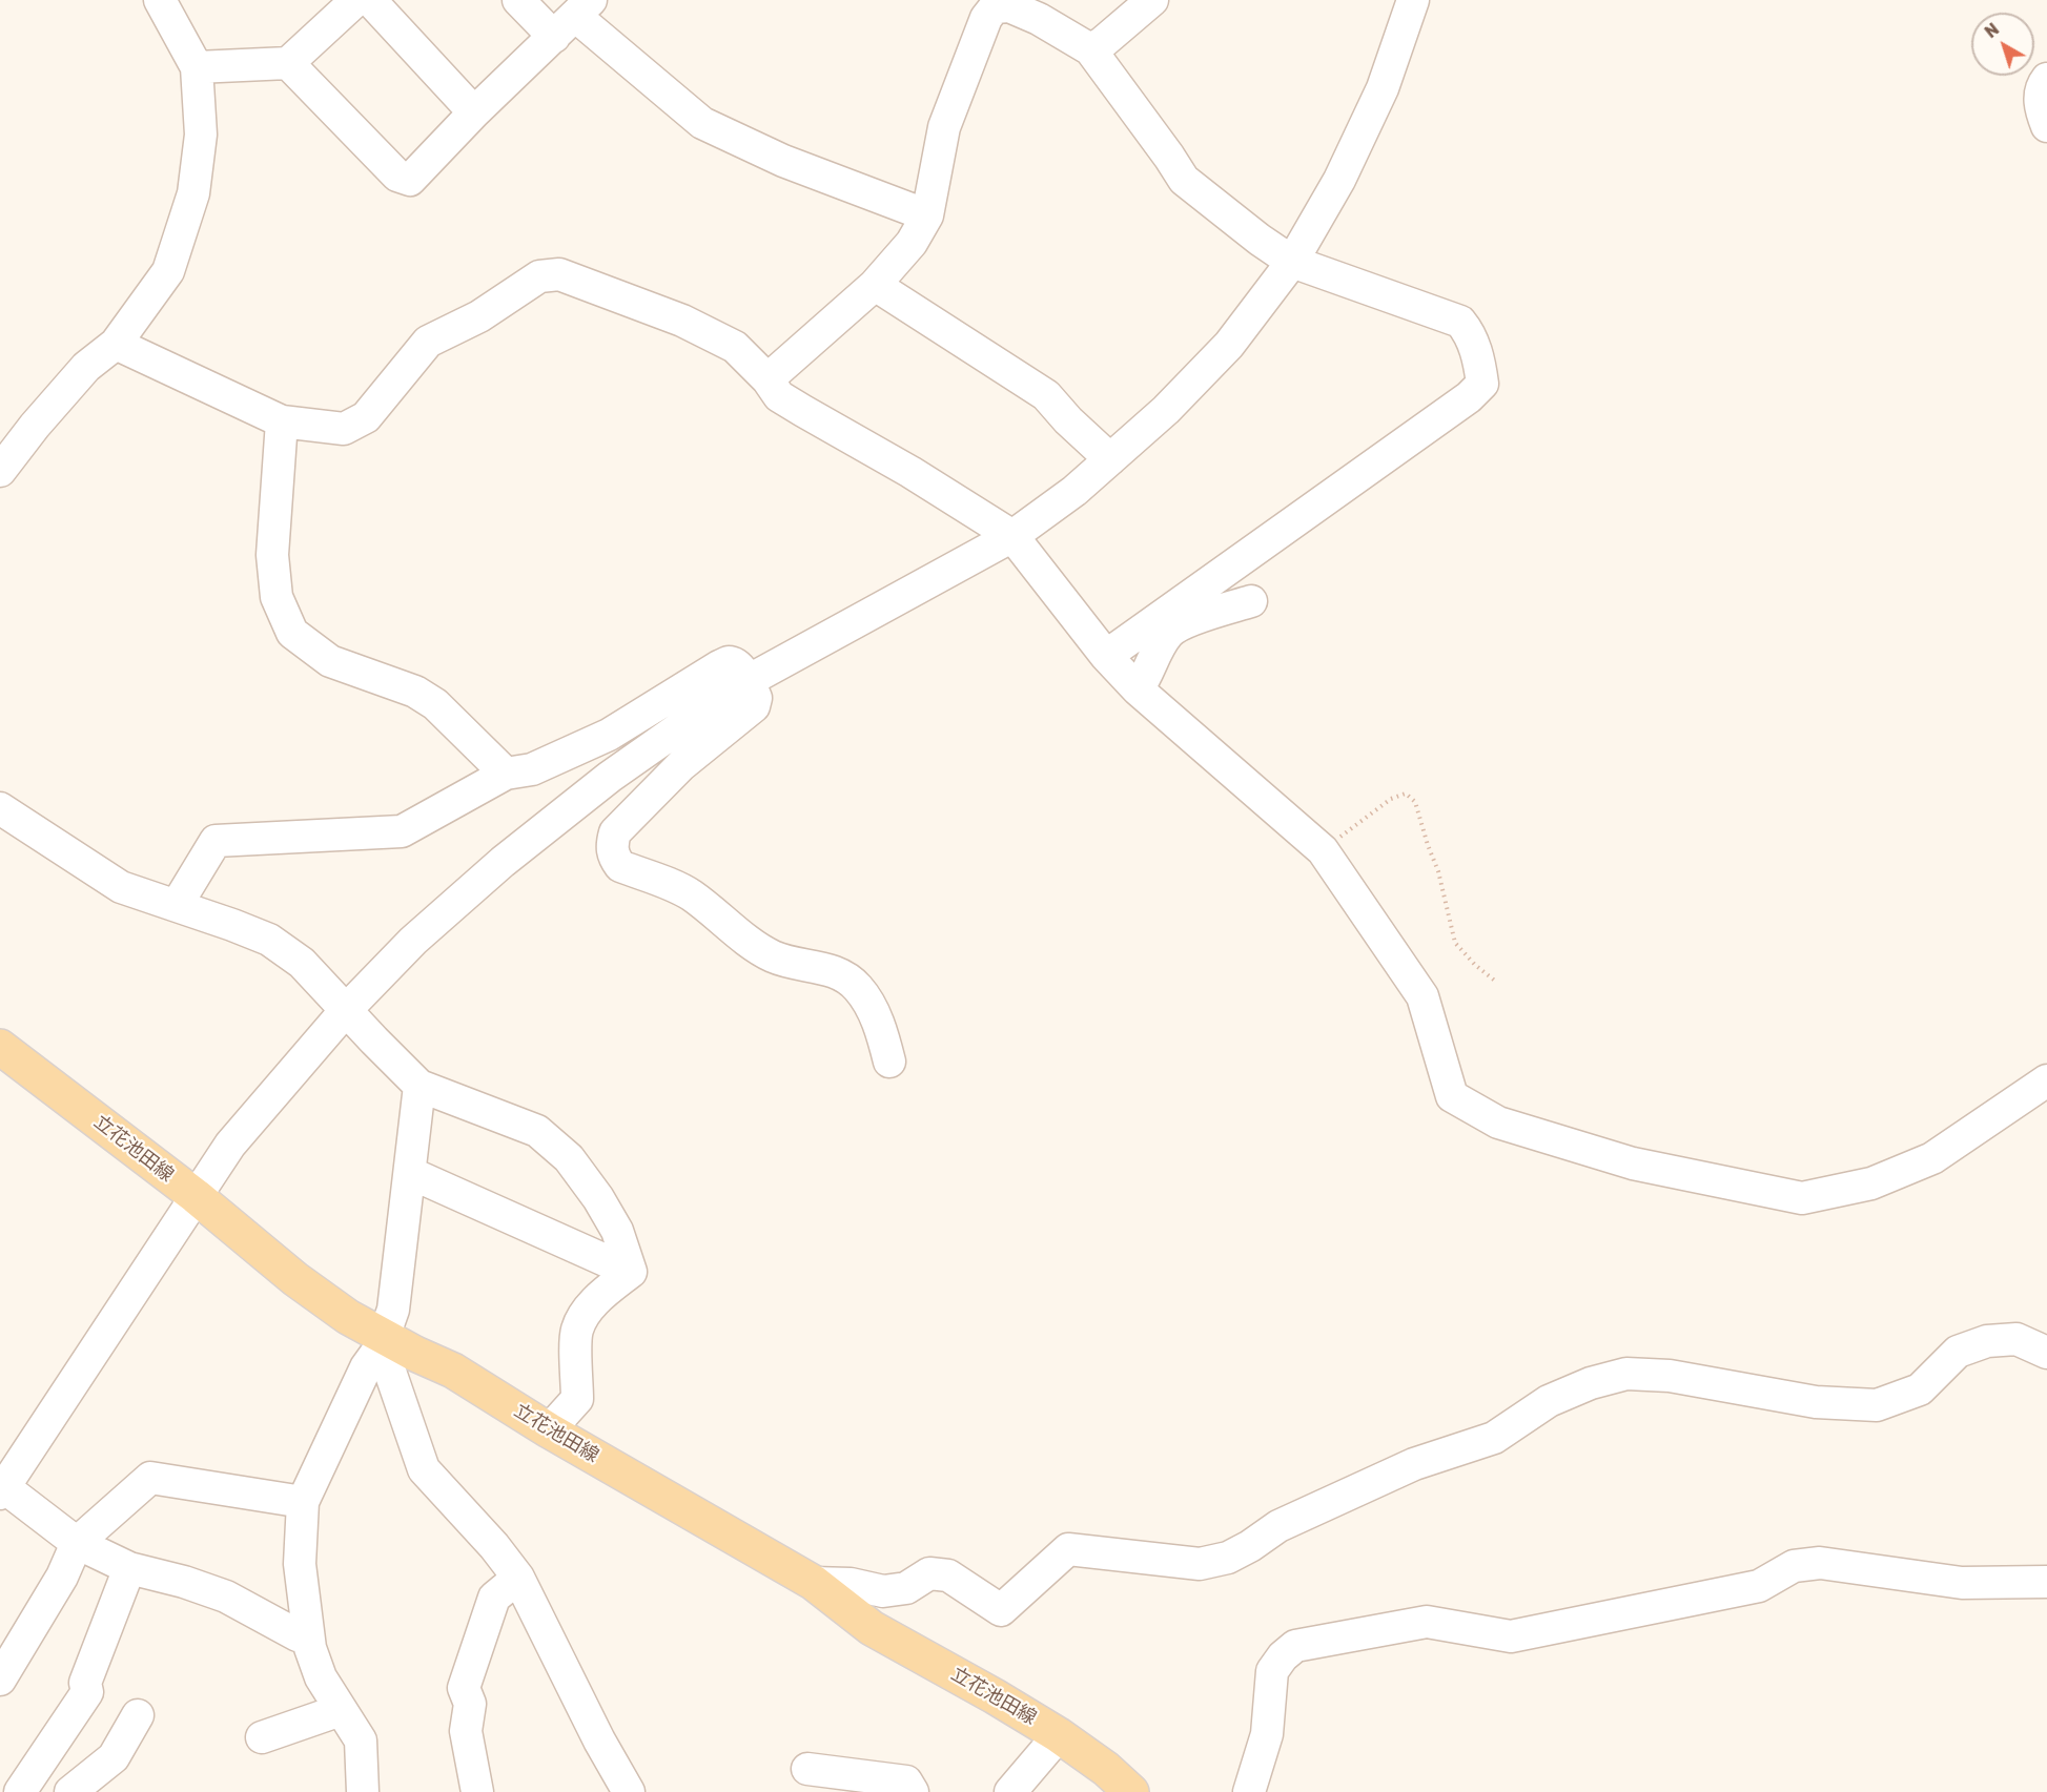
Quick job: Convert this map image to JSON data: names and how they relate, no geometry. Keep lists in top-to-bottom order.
{
  "streets": {
    "main road": ["立花池田線"]
  },
  "north": "top left"
}
